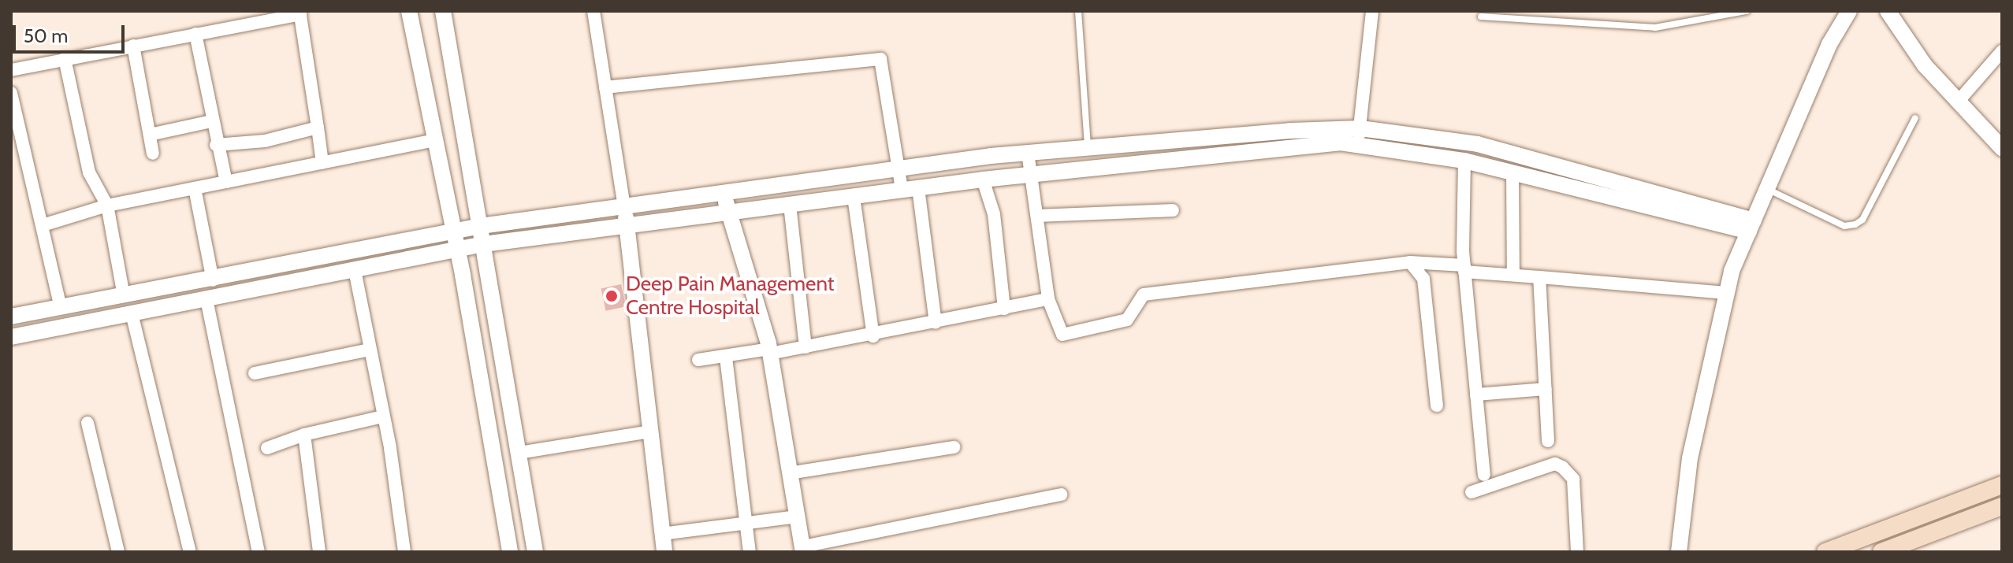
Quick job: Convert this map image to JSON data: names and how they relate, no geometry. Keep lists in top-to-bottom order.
{
  "places": ["Deep Pain Management Centre Hospital"],
  "scale_bar": "50 m"
}
